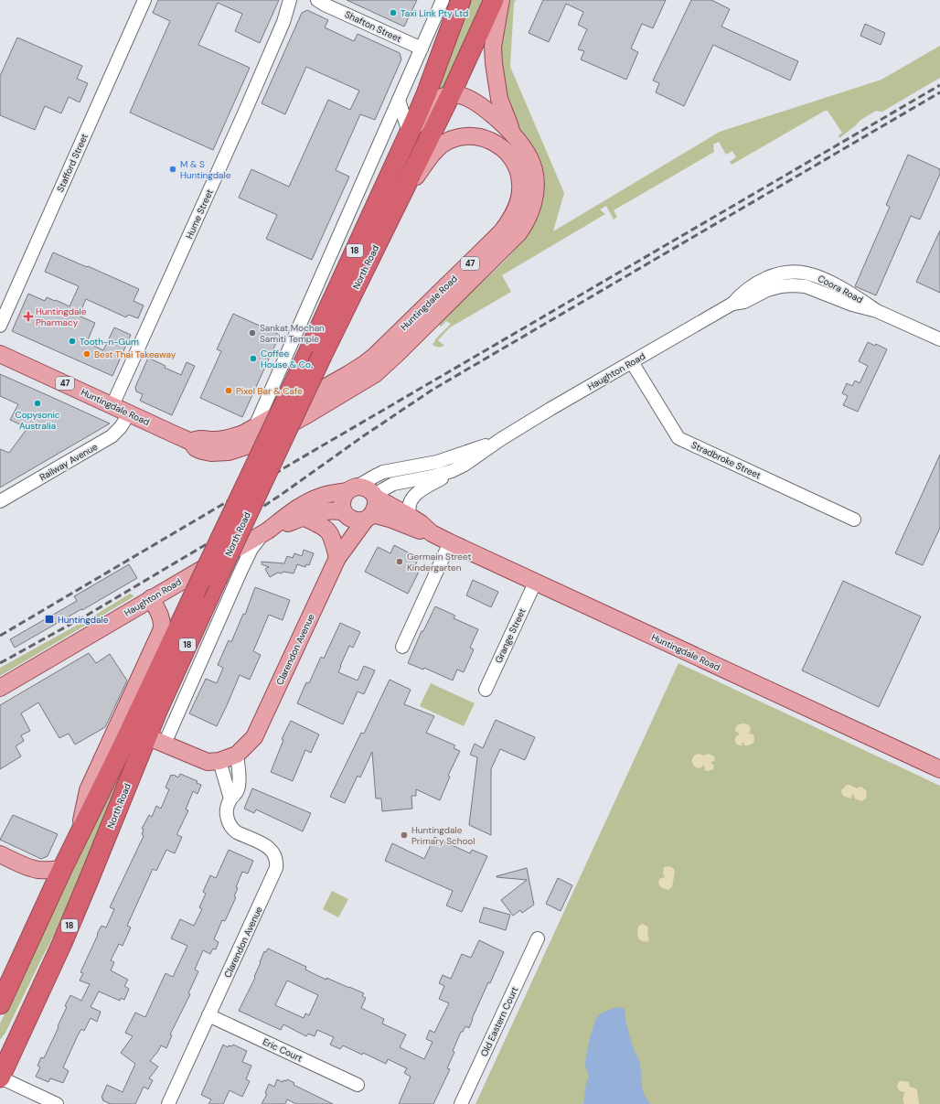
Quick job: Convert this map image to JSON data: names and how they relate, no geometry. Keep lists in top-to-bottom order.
{
  "streets": {
    "highway": ["18", "North Road"],
    "main road": [
      "47",
      "Huntingdale Road",
      "Haughton Road",
      "Clarendon Avenue"
    ],
    "street": [
      "Shafton Street",
      "Stafford Street",
      "Hume Street",
      "Coora Road",
      "Stradbroke Street",
      "Railway Avenue",
      "Grange Street",
      "Old Eastern Court",
      "Eric Court"
    ]
  },
  "crossings": [
    ["Hume Street", "Huntingdale Road"],
    ["North Road", "Huntingdale Road"],
    ["North Road", "Haughton Road"],
    ["North Road", "Clarendon Avenue"],
    ["Coora Road", "Haughton Road"],
    ["Huntingdale Road", "Haughton Road"],
    ["Huntingdale Road", "Railway Avenue"],
    ["Huntingdale Road", "Grange Street"],
    ["Huntingdale Road", "Clarendon Avenue"],
    ["Haughton Road", "Stradbroke Street"],
    ["Haughton Road", "Clarendon Avenue"],
    ["Clarendon Avenue", "Eric Court"]
  ],
  "places": {
    "other": [
      "Taxi Link Pty Ltd",
      "M & S Huntingdale",
      "Sankat Mochan Samiti Temple",
      "Tooth-n-Gum",
      "Best Thai Takeaway",
      "Coffee House & Co.",
      "Pixel Bar & Cafe",
      "Copysonic Australia",
      "Germain Street Kindergarten",
      "Huntingdale Primary School"
    ],
    "health": ["Huntingdale Pharmacy"],
    "transit": ["Huntingdale"]
  }
}
